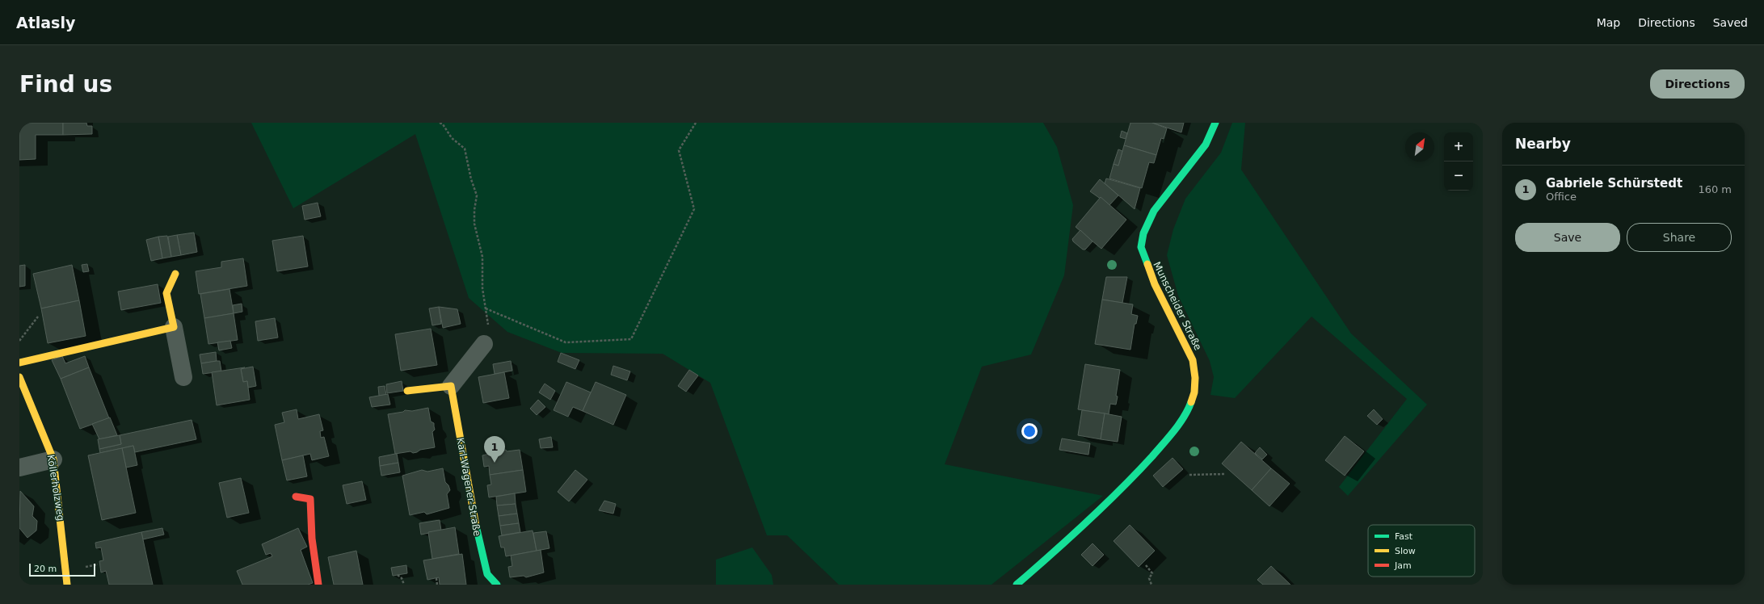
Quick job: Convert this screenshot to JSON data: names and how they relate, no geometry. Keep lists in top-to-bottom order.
{
  "streets": {
    "street": ["Munscheider Straße", "Karl-Wagener-Straße", "Köllerholzweg"]
  },
  "legend": ["Fast", "Slow", "Jam"],
  "scale_bar": "20 m",
  "north": "top right",
  "page": {
    "header": "Atlasly",
    "nav": ["Map", "Directions", "Saved"],
    "buttons": [
      "Directions",
      ["Save", "Share"]
    ],
    "title": "Find us",
    "heading": "Nearby",
    "map_buttons": ["+", "−"],
    "list": [
      {
        "mark": "1",
        "name": "Gabriele Schürstedt",
        "note": "Office",
        "value": "160 m"
      }
    ],
    "pins": "1",
    "scale": "20 m"
  }
}
